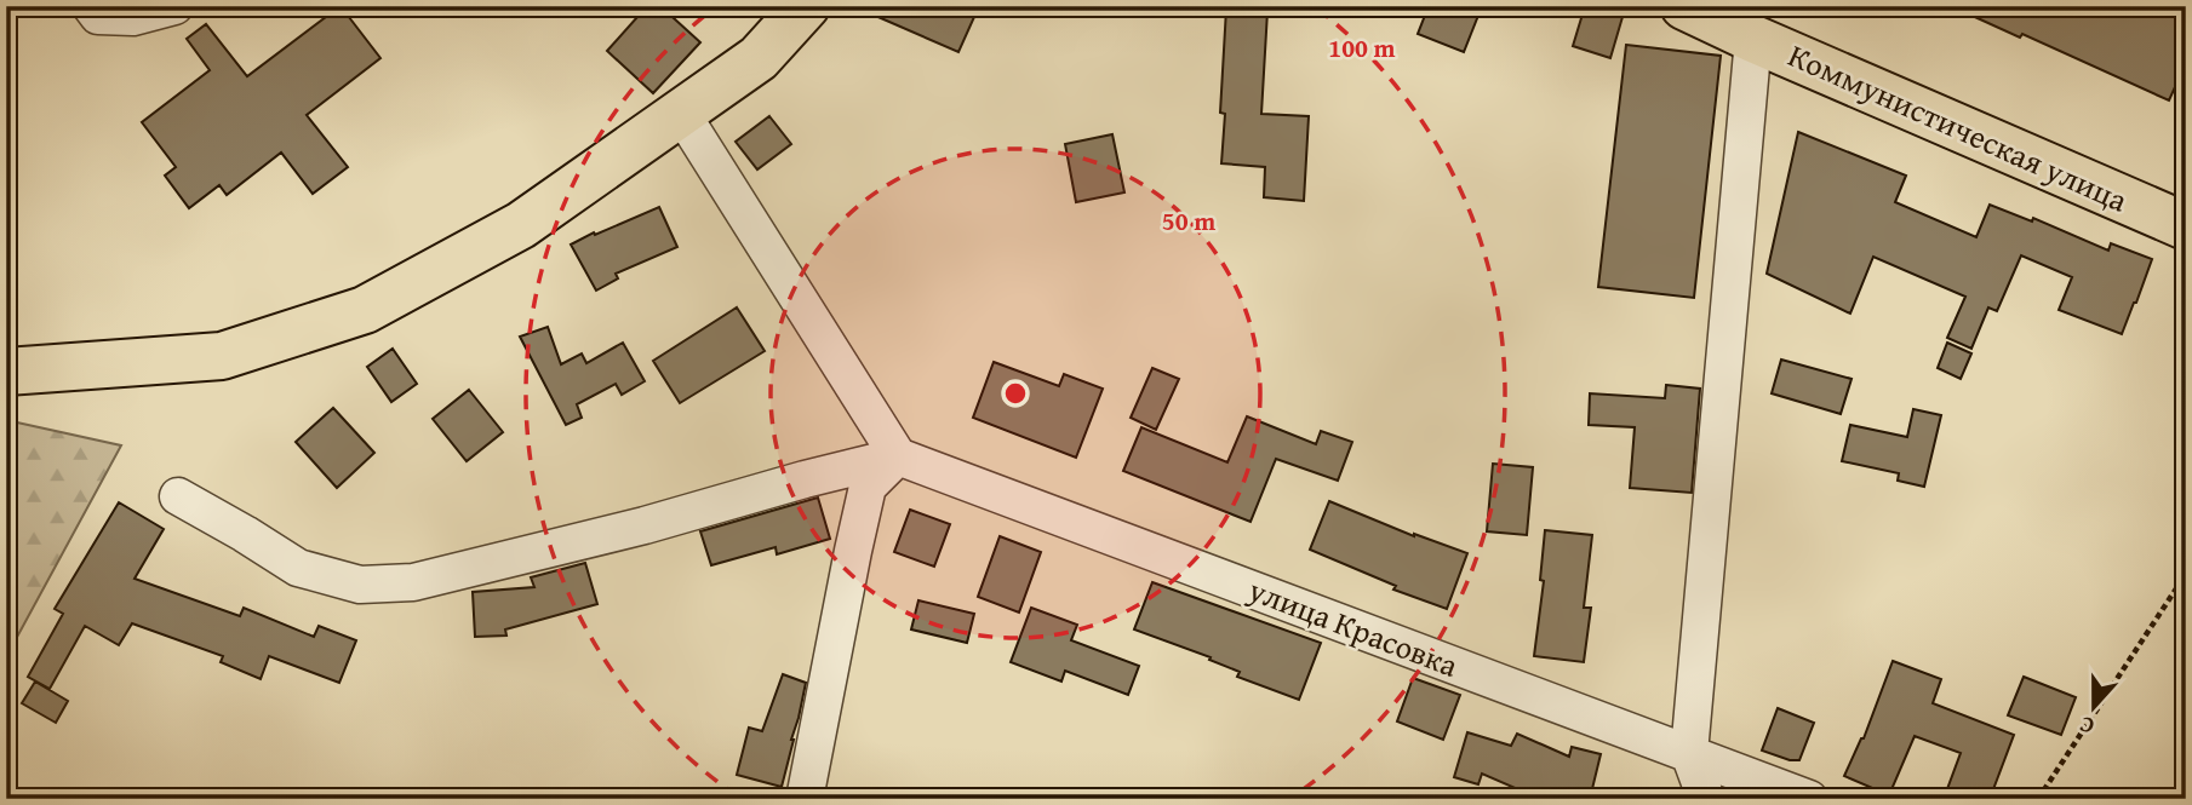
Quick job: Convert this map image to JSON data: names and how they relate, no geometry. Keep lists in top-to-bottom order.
{
  "streets": {
    "main road": ["Коммунистическая улица"],
    "street": ["улица Красовка"]
  },
  "north": "bottom",
  "rings": ["100 m", "50 m"]
}
